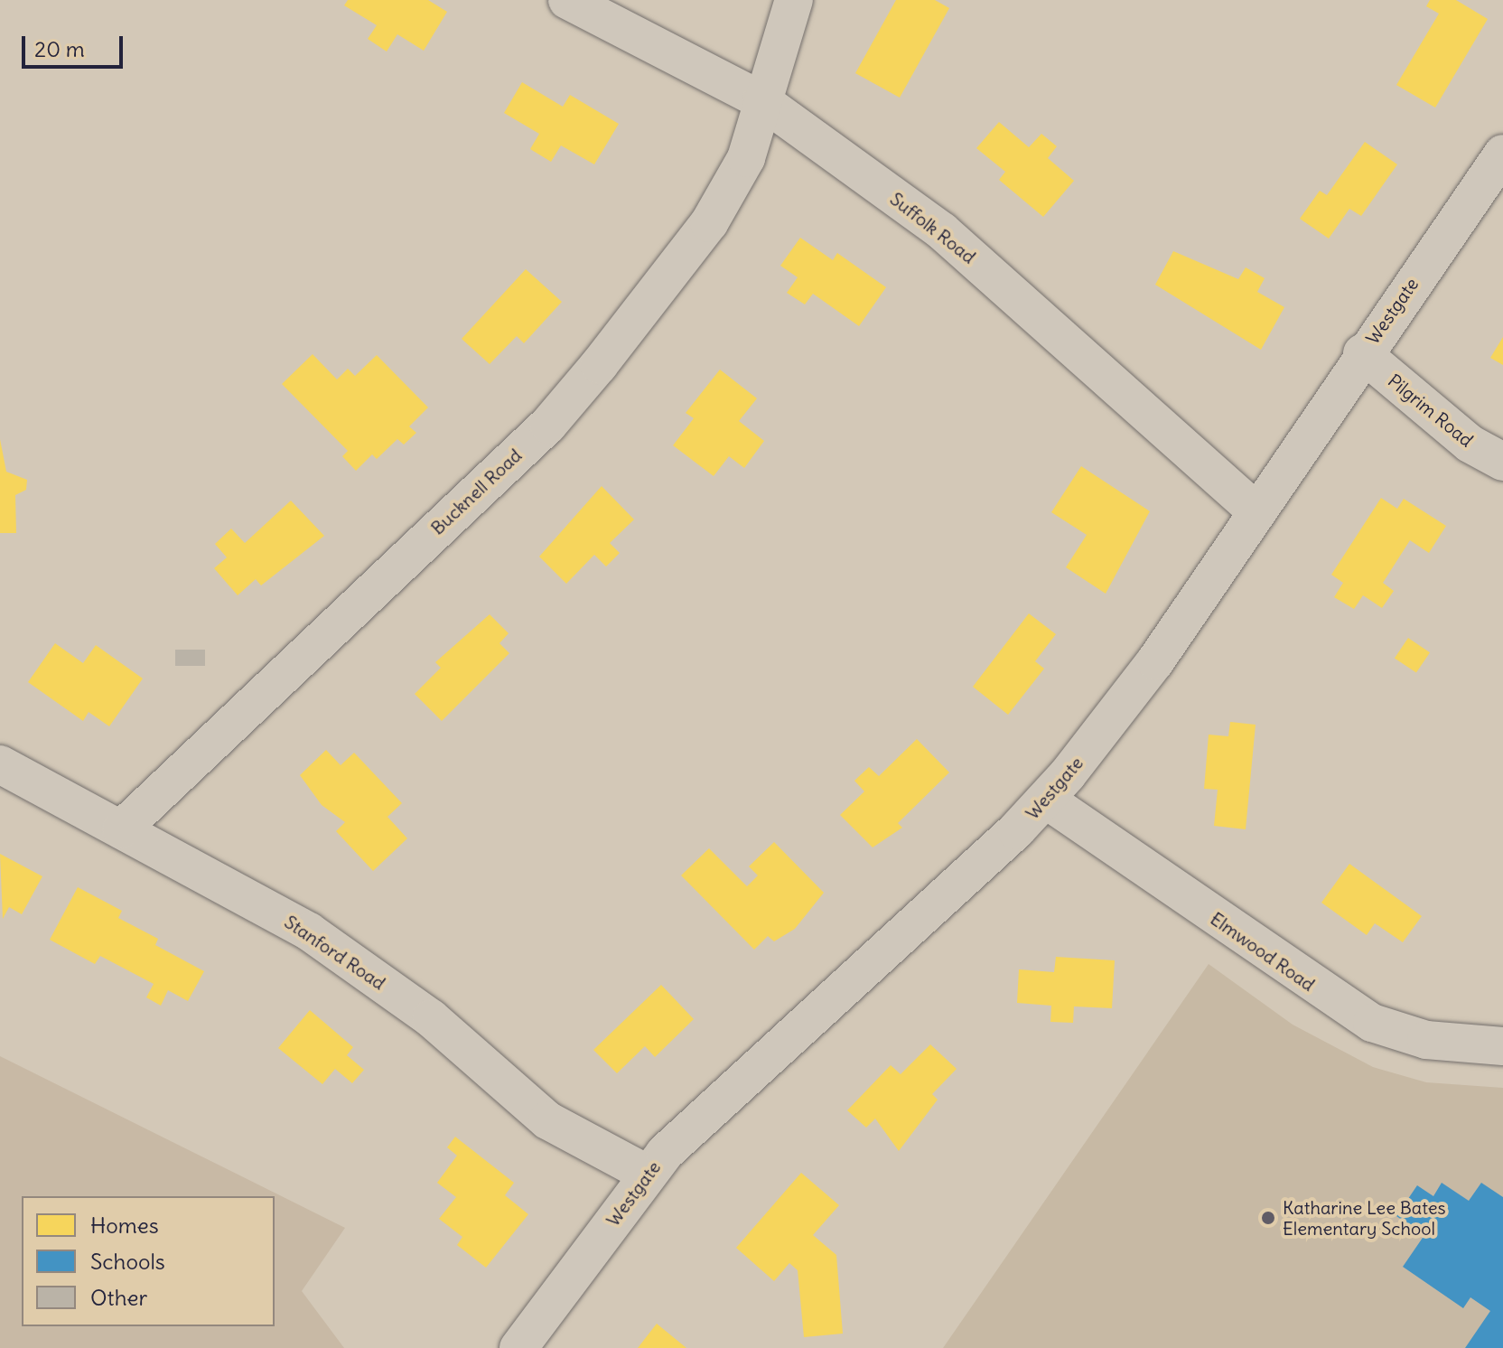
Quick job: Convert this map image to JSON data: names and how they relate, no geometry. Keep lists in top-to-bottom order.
{
  "streets": {
    "street": [
      "Suffolk Road",
      "Westgate",
      "Pilgrim Road",
      "Bucknell Road",
      "Elmwood Road",
      "Stanford Road"
    ]
  },
  "crossings": [
    ["Suffolk Road", "Westgate"],
    ["Suffolk Road", "Bucknell Road"],
    ["Westgate", "Pilgrim Road"],
    ["Westgate", "Elmwood Road"],
    ["Westgate", "Stanford Road"],
    ["Bucknell Road", "Stanford Road"]
  ],
  "places": ["Katharine Lee Bates Elementary School"],
  "legend": ["Homes", "Schools", "Other"],
  "scale_bar": "20 m"
}
